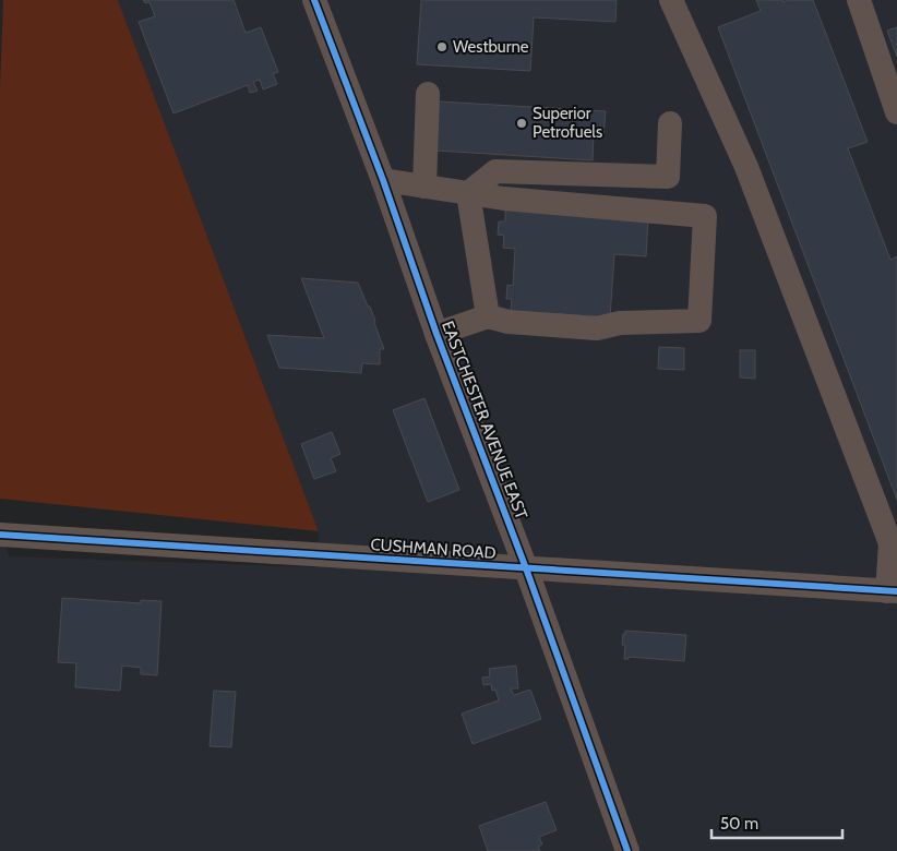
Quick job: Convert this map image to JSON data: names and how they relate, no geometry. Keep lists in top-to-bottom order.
{
  "streets": {
    "street": ["EASTCHESTER AVENUE EAST", "CUSHMAN ROAD"]
  },
  "crossings": [
    ["EASTCHESTER AVENUE EAST", "CUSHMAN ROAD"]
  ],
  "places": ["Westburne", "Superior Petrofuels"],
  "scale_bar": "50 m"
}
